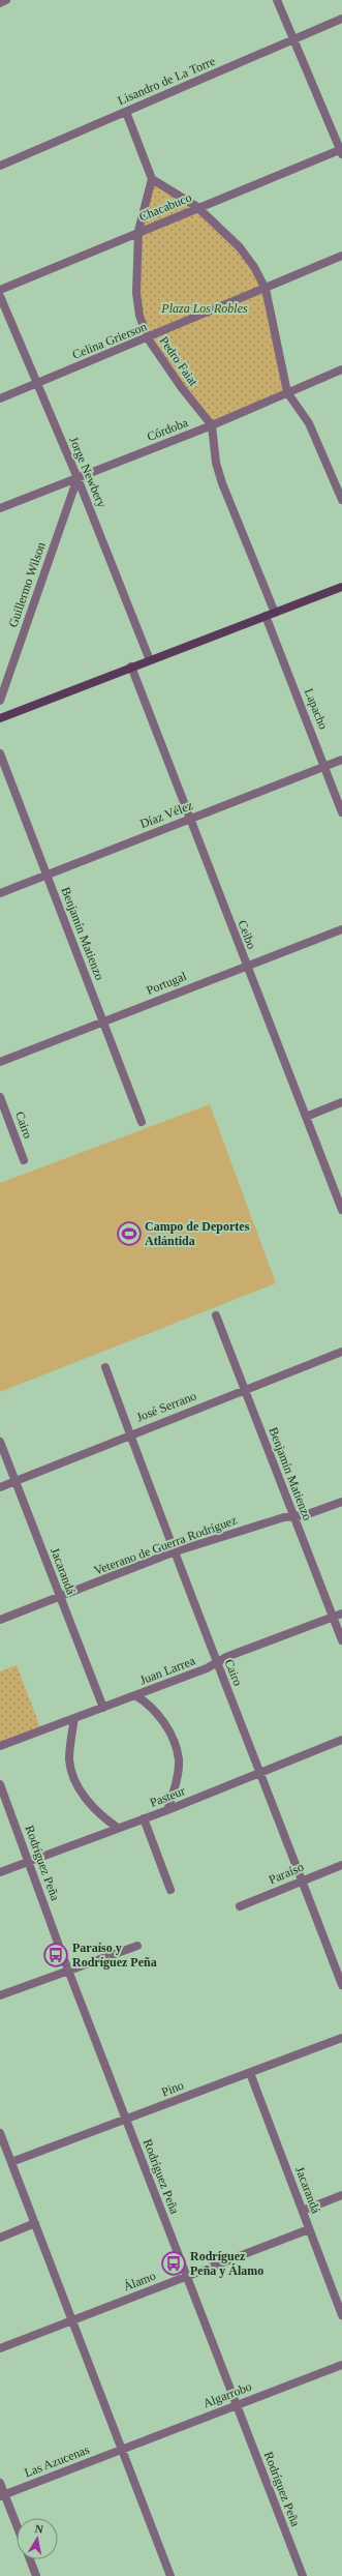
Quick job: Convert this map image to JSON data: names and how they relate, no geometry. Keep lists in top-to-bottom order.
{
  "streets": {
    "street": [
      "Lisandro de La Torre",
      "Chacabuco",
      "Celina Grierson",
      "Pedro Faiat",
      "Córdoba",
      "Jorge Newbery",
      "Guillermo Wilson",
      "Lapacho",
      "Díaz Vélez",
      "Benjamín Matienzo",
      "Ceibo",
      "Portugal",
      "Cairo",
      "José Serrano",
      "Veterano de Guerra Rodríguez",
      "Jacarandá",
      "Juan Larrea",
      "Pasteur",
      "Rodríguez Peña",
      "Paraíso",
      "Pino",
      "Álamo",
      "Algarrobo",
      "Las Azucenas"
    ]
  },
  "crossings": [
    ["Chacabuco", "Pedro Faiat"],
    ["Celina Grierson", "Pedro Faiat"],
    ["Celina Grierson", "Jorge Newbery"],
    ["Pedro Faiat", "Córdoba"],
    ["Córdoba", "Jorge Newbery"],
    ["Córdoba", "Guillermo Wilson"],
    ["Jorge Newbery", "Guillermo Wilson"],
    ["Lapacho", "Díaz Vélez"],
    ["Díaz Vélez", "Benjamín Matienzo"],
    ["Díaz Vélez", "Ceibo"],
    ["Benjamín Matienzo", "Portugal"],
    ["Benjamín Matienzo", "José Serrano"],
    ["Benjamín Matienzo", "Veterano de Guerra Rodríguez"],
    ["Benjamín Matienzo", "Juan Larrea"],
    ["Ceibo", "Portugal"],
    ["Cairo", "José Serrano"],
    ["Cairo", "Veterano de Guerra Rodríguez"],
    ["Cairo", "Juan Larrea"],
    ["Cairo", "Pasteur"],
    ["Cairo", "Paraíso"],
    ["José Serrano", "Jacarandá"],
    ["Veterano de Guerra Rodríguez", "Jacarandá"],
    ["Jacarandá", "Juan Larrea"],
    ["Jacarandá", "Pasteur"],
    ["Jacarandá", "Pino"],
    ["Jacarandá", "Álamo"],
    ["Juan Larrea", "Pasteur"],
    ["Pasteur", "Rodríguez Peña"],
    ["Rodríguez Peña", "Pino"],
    ["Rodríguez Peña", "Álamo"],
    ["Rodríguez Peña", "Algarrobo"],
    ["Algarrobo", "Las Azucenas"]
  ],
  "parks": ["Plaza Los Robles"],
  "places": {
    "sports": ["Campo de Deportes Atlántida"],
    "bus stop": ["Paraíso y Rodríguez Peña", "Rodríguez Peña y Álamo"]
  },
  "north": "top"
}
